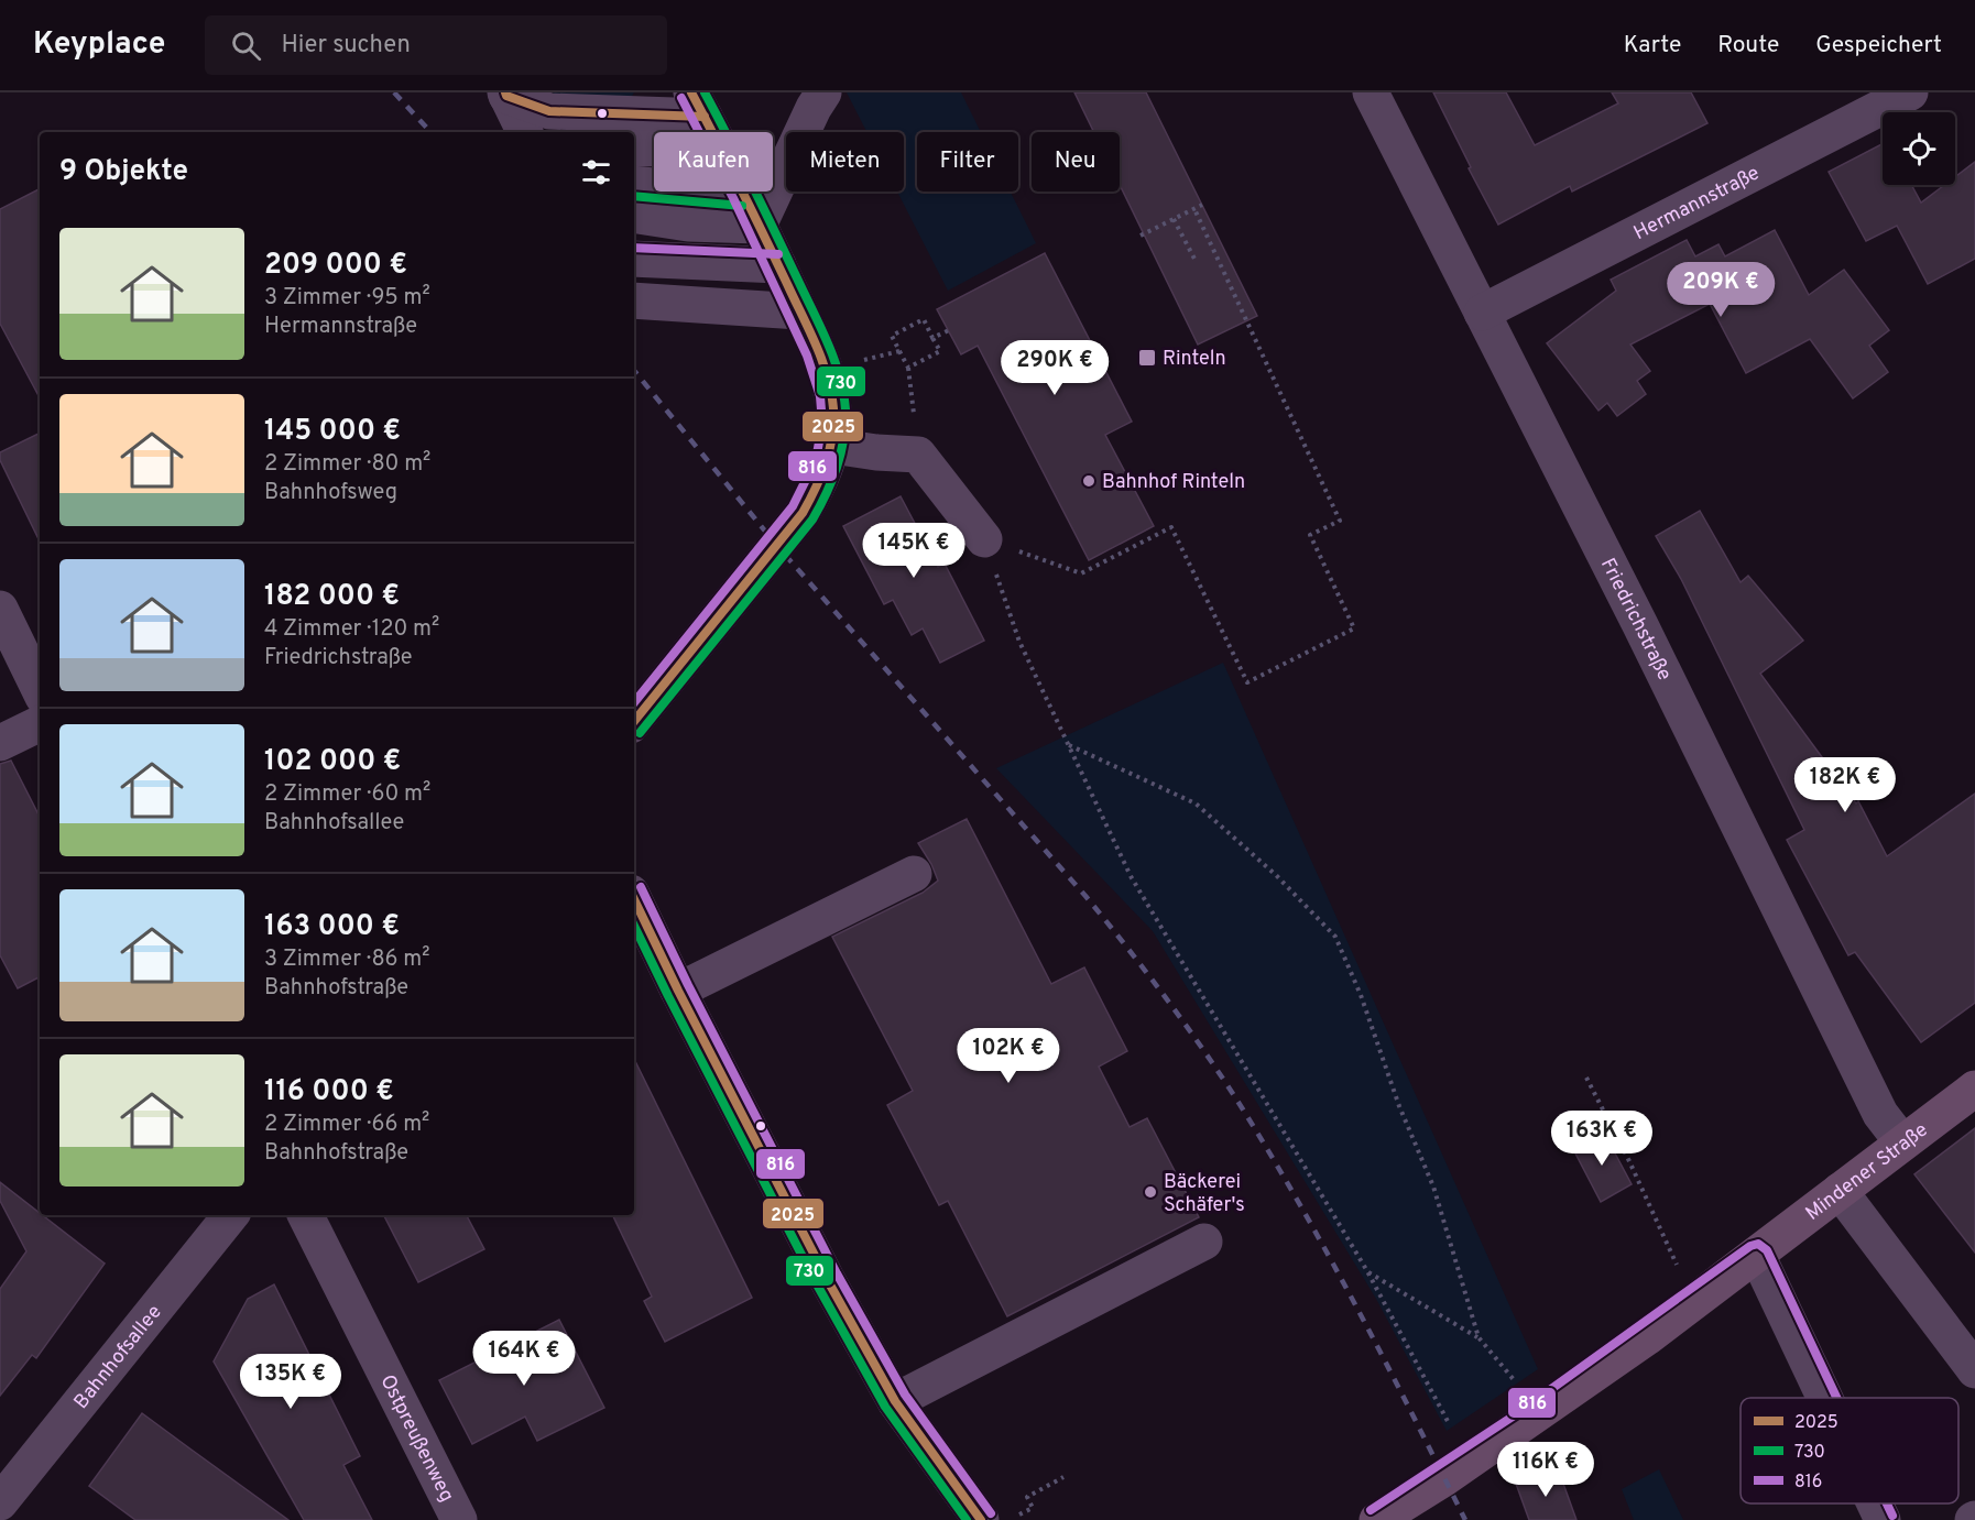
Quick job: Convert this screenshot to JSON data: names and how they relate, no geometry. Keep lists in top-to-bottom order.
{
  "streets": {
    "main road": ["Mindener Straße"],
    "street": [
      "Hermannstraße",
      "Friedrichstraße",
      "Bahnhofsallee",
      "Ostpreußenweg"
    ]
  },
  "crossings": [
    ["Hermannstraße", "Friedrichstraße"],
    ["Friedrichstraße", "Mindener Straße"]
  ],
  "places": {
    "transit": ["Rinteln"],
    "other": ["Bahnhof Rinteln", "Bäckerei Schäfer's"]
  },
  "lines": ["transit line 2025", "transit line 730", "transit line 816"],
  "legend": ["2025", "730", "816"],
  "page": {
    "header": "Keyplace",
    "search": "Hier suchen",
    "nav": ["Karte", "Route", "Gespeichert"],
    "chip": [
      "Kaufen",
      "Mieten",
      "Filter",
      "Neu"
    ],
    "heading": "9 Objekte",
    "list": [
      {
        "name": "209 000 €",
        "note": "3 Zimmer · 95 m² · Hermannstraße"
      },
      {
        "name": "145 000 €",
        "note": "2 Zimmer · 80 m² · Bahnhofsweg"
      },
      {
        "name": "182 000 €",
        "note": "4 Zimmer · 120 m² · Friedrichstraße"
      },
      {
        "name": "102 000 €",
        "note": "2 Zimmer · 60 m² · Bahnhofsallee"
      },
      {
        "name": "163 000 €",
        "note": "3 Zimmer · 86 m² · Bahnhofstraße"
      },
      {
        "name": "116 000 €",
        "note": "2 Zimmer · 66 m² · Bahnhofstraße"
      }
    ],
    "price": [
      "209K €",
      "290K €",
      "145K €",
      "182K €",
      "102K €",
      "163K €",
      "164K €",
      "135K €",
      "116K €"
    ]
  }
}
